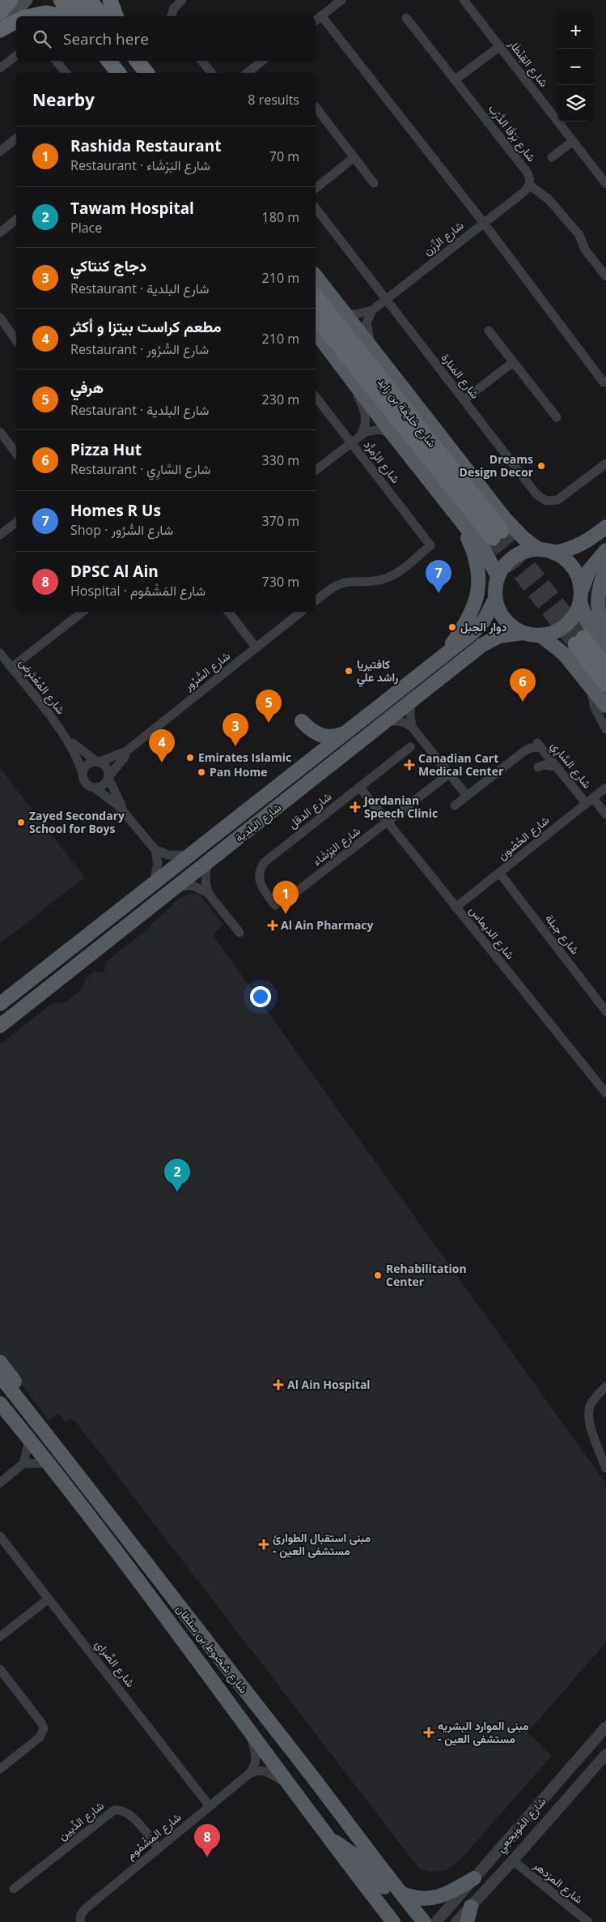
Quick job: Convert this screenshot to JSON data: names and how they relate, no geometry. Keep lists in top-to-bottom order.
{
  "streets": {
    "highway": ["شارع خليفة بن زايد"],
    "main road": ["شارع البلدية", "شارع شخبوط بن سلطان"],
    "street": [
      "شارع القِنْطَار",
      "شارع بَرْقَا الدَّرْب",
      "شارع الزِّرَن",
      "شارع المَنارة",
      "شارع الزُمرُّد",
      "شارع السُّرُور",
      "شارع المُعْتَرِض",
      "شارع السَّارِي",
      "شارع الدقل",
      "شارع الحُصُون",
      "شارع البَرْشَاء",
      "شارع الديماس",
      "شارع جبلة",
      "شارع الصِّرَاي",
      "شارع الدِّيين",
      "شارع المُوَيجعِي",
      "شارع المَشْمُوم",
      "شارع المزدهر"
    ]
  },
  "crossings": [
    ["شارع بَرْقَا الدَّرْب", "شارع الزِّرَن"],
    ["شارع الزِّرَن", "شارع المَنارة"],
    ["شارع السُّرُور", "شارع المُعْتَرِض"],
    ["شارع السَّارِي", "شارع الحُصُون"],
    ["شارع الدقل", "شارع البَرْشَاء"],
    ["شارع الدقل", "شارع الديماس"],
    ["شارع الحُصُون", "شارع الديماس"],
    ["شارع الحُصُون", "شارع جبلة"],
    ["شارع البَرْشَاء", "شارع الديماس"],
    ["شارع شخبوط بن سلطان", "شارع المَشْمُوم"],
    ["شارع الصِّرَاي", "شارع المَشْمُوم"],
    ["شارع الدِّيين", "شارع المَشْمُوم"],
    ["شارع المُوَيجعِي", "شارع المزدهر"]
  ],
  "places": {
    "other": [
      "Dreams Design Decor",
      "دوار الجبل",
      "كافتيريا راشد علي",
      "Emirates Islamic",
      "Pan Home",
      "Zayed Secondary School for Boys",
      "Rehabilitation Center"
    ],
    "health": [
      "Canadian Cart Medical Center",
      "Jordanian Speech Clinic",
      "Al Ain Pharmacy",
      "Al Ain Hospital",
      "مبنى استقبال الطوارئ - مستشفى العين",
      "مبنى الموارد البشريه - مستشفى العين"
    ]
  },
  "page": {
    "map_buttons": ["+", "−"],
    "search": "Search here",
    "heading": ["Nearby", "8 results"],
    "list": [
      {
        "mark": "1",
        "name": "Rashida Restaurant",
        "note": "Restaurant · شارع البَرْشَاء",
        "value": "70 m"
      },
      {
        "mark": "2",
        "name": "Tawam Hospital",
        "note": "Place",
        "value": "180 m"
      },
      {
        "mark": "3",
        "name": "دجاج كنتاكي",
        "note": "Restaurant · شارع البلدية",
        "value": "210 m"
      },
      {
        "mark": "4",
        "name": "مطعم كراست بيتزا و أكثر",
        "note": "Restaurant · شارع السُّرُور",
        "value": "210 m"
      },
      {
        "mark": "5",
        "name": "هرفي",
        "note": "Restaurant · شارع البلدية",
        "value": "230 m"
      },
      {
        "mark": "6",
        "name": "Pizza Hut",
        "note": "Restaurant · شارع السَّارِي",
        "value": "330 m"
      },
      {
        "mark": "7",
        "name": "Homes R Us",
        "note": "Shop · شارع السُّرُور",
        "value": "370 m"
      },
      {
        "mark": "8",
        "name": "DPSC Al Ain",
        "note": "Hospital · شارع المَشْمُوم",
        "value": "730 m"
      }
    ],
    "pins": [
      "7",
      "6",
      "5",
      "3",
      "4",
      "1",
      "2",
      "8"
    ]
  }
}
